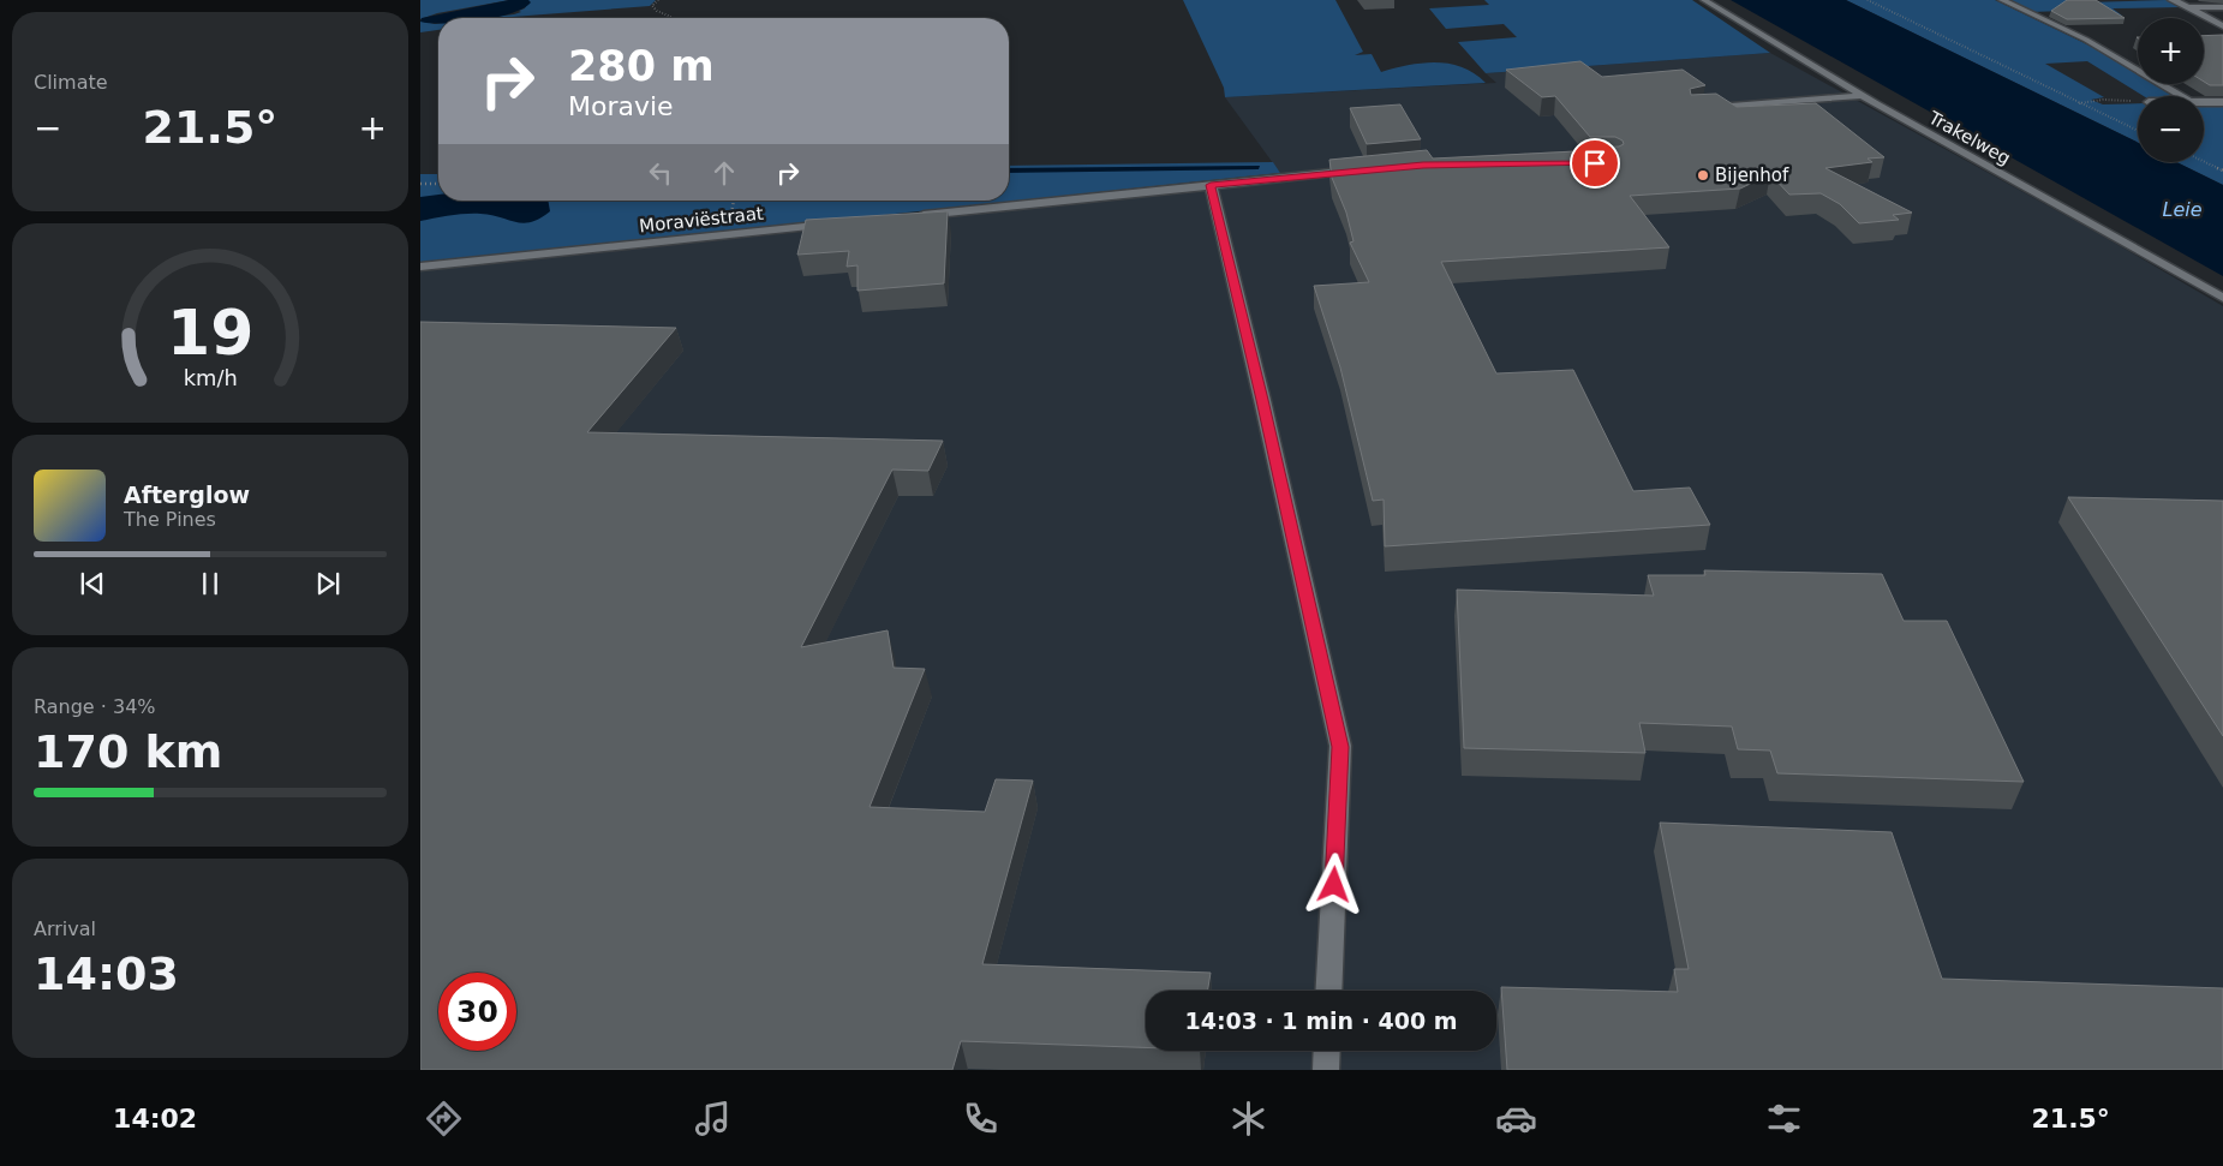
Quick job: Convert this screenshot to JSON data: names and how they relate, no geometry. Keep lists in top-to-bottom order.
{
  "streets": {
    "street": ["Moraviëstraat"],
    "lane": ["Trakelweg"]
  },
  "water": ["Leie"],
  "places": ["Bijenhof"],
  "page": {
    "tile": [
      "Climate",
      ["Range · 34%", "170 km"],
      ["Arrival", "14:03"]
    ],
    "map_buttons": ["+", "−"],
    "turn": ["280 m", "Moravie"],
    "heat": ["−", "21.5°", "+"],
    "song": ["Afterglow", "The Pines"],
    "limit": "30",
    "trip": "14:03 · 1 min · 400 m",
    "tabs": ["14:02", "21.5°"],
    "gauge": ["19", "km/h"]
  }
}
